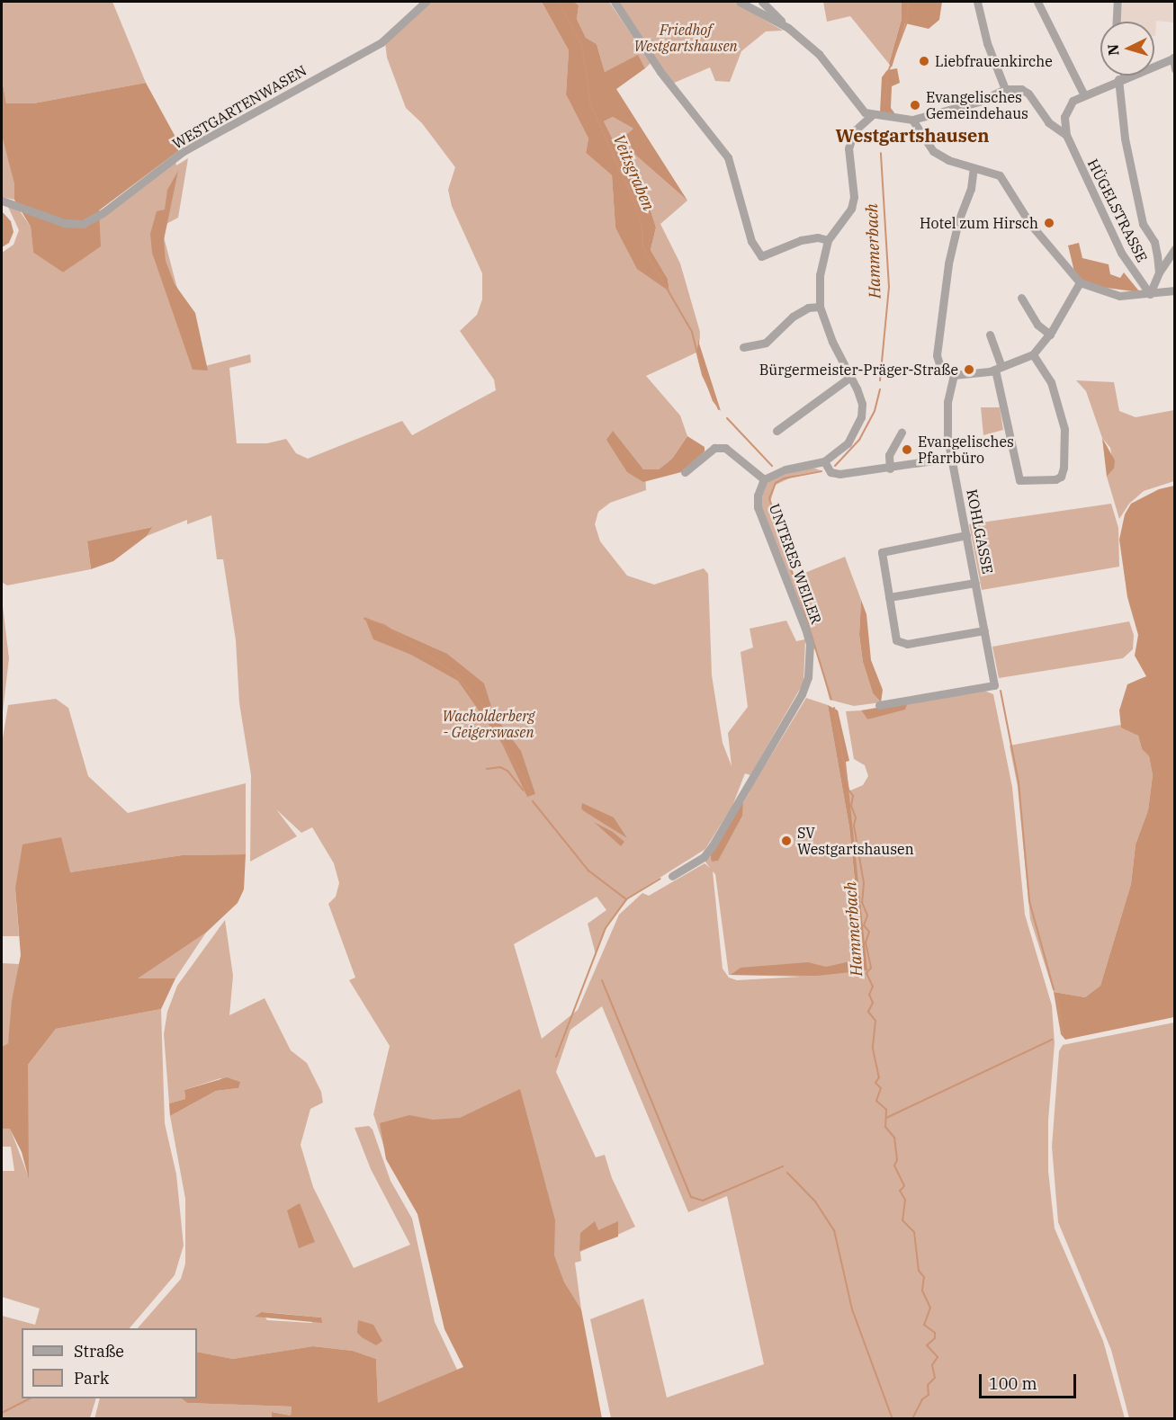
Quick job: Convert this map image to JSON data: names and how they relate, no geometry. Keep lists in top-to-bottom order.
{
  "streets": {
    "street": [
      "WESTGARTENWASEN",
      "HÜGELSTRASSE",
      "KOHLGASSE",
      "UNTERES WEILER"
    ]
  },
  "districts": ["Westgartshausen"],
  "water": ["Veitsgraben", "Hammerbach"],
  "parks": ["Friedhof Westgartshausen", "Wacholderberg - Geigerswasen"],
  "places": [
    "Liebfrauenkirche",
    "Evangelisches Gemeindehaus",
    "Hotel zum Hirsch",
    "Bürgermeister-Präger-Straße",
    "Evangelisches Pfarrbüro",
    "SV Westgartshausen"
  ],
  "legend": ["Straße", "Park"],
  "scale_bar": "100 m",
  "north": "left"
}
